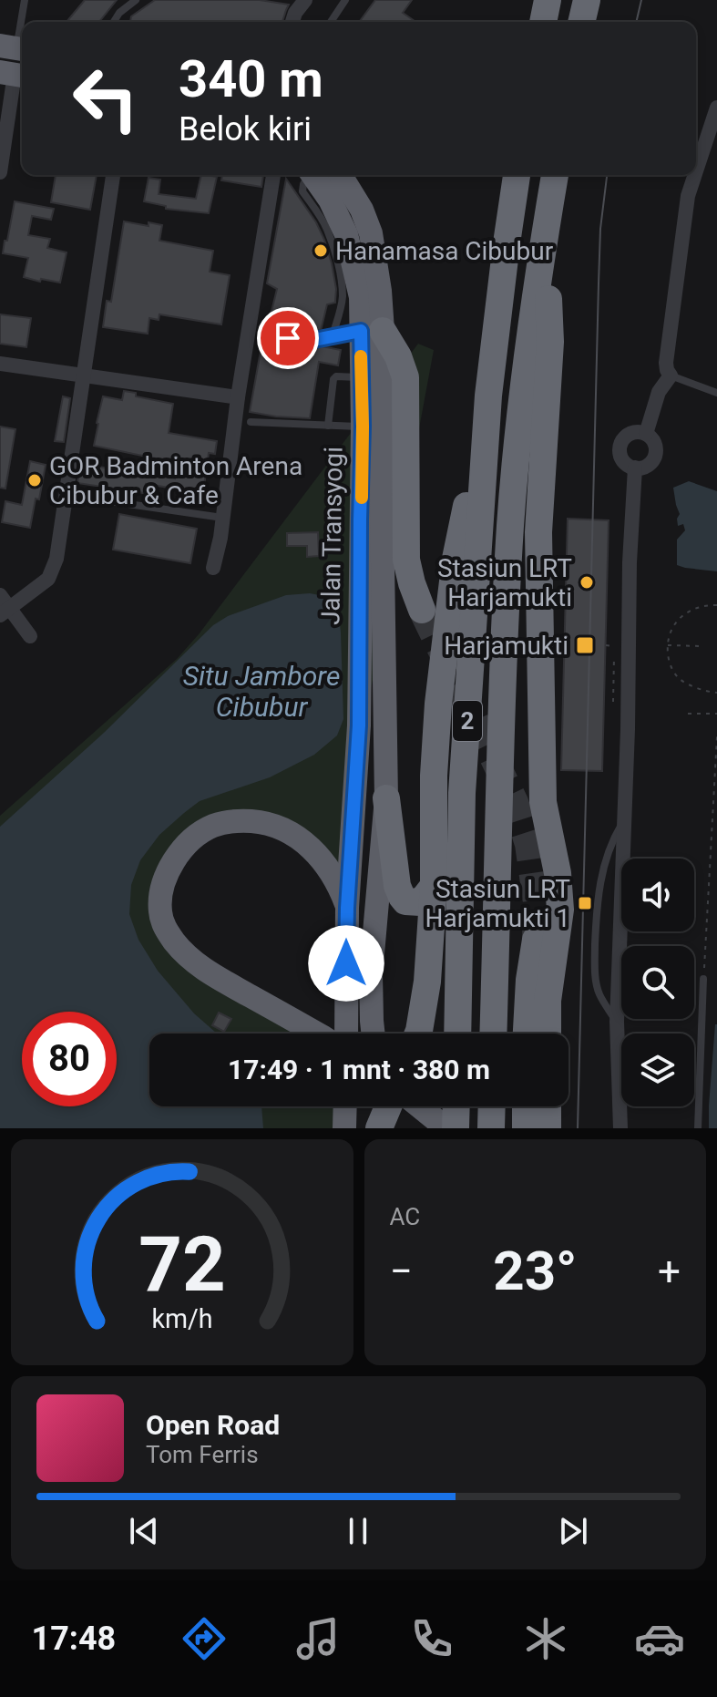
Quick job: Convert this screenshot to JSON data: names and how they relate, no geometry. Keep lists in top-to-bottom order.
{
  "streets": {
    "highway": ["Jalan Transyogi", "2"]
  },
  "water": ["Situ Jambore Cibubur"],
  "places": {
    "other": ["Hanamasa Cibubur", "GOR Badminton Arena Cibubur & Cafe", "Stasiun LRT Harjamukti"],
    "transit": ["Harjamukti", "Stasiun LRT Harjamukti 1"]
  },
  "page": {
    "turn": ["340 m", "Belok kiri"],
    "limit": "80",
    "trip": "17:49 · 1 mnt · 380 m",
    "tile": "AC",
    "heat": ["−", "23°", "+"],
    "song": ["Open Road", "Tom Ferris"],
    "tabs": "17:48",
    "gauge": ["72", "km/h"]
  }
}
